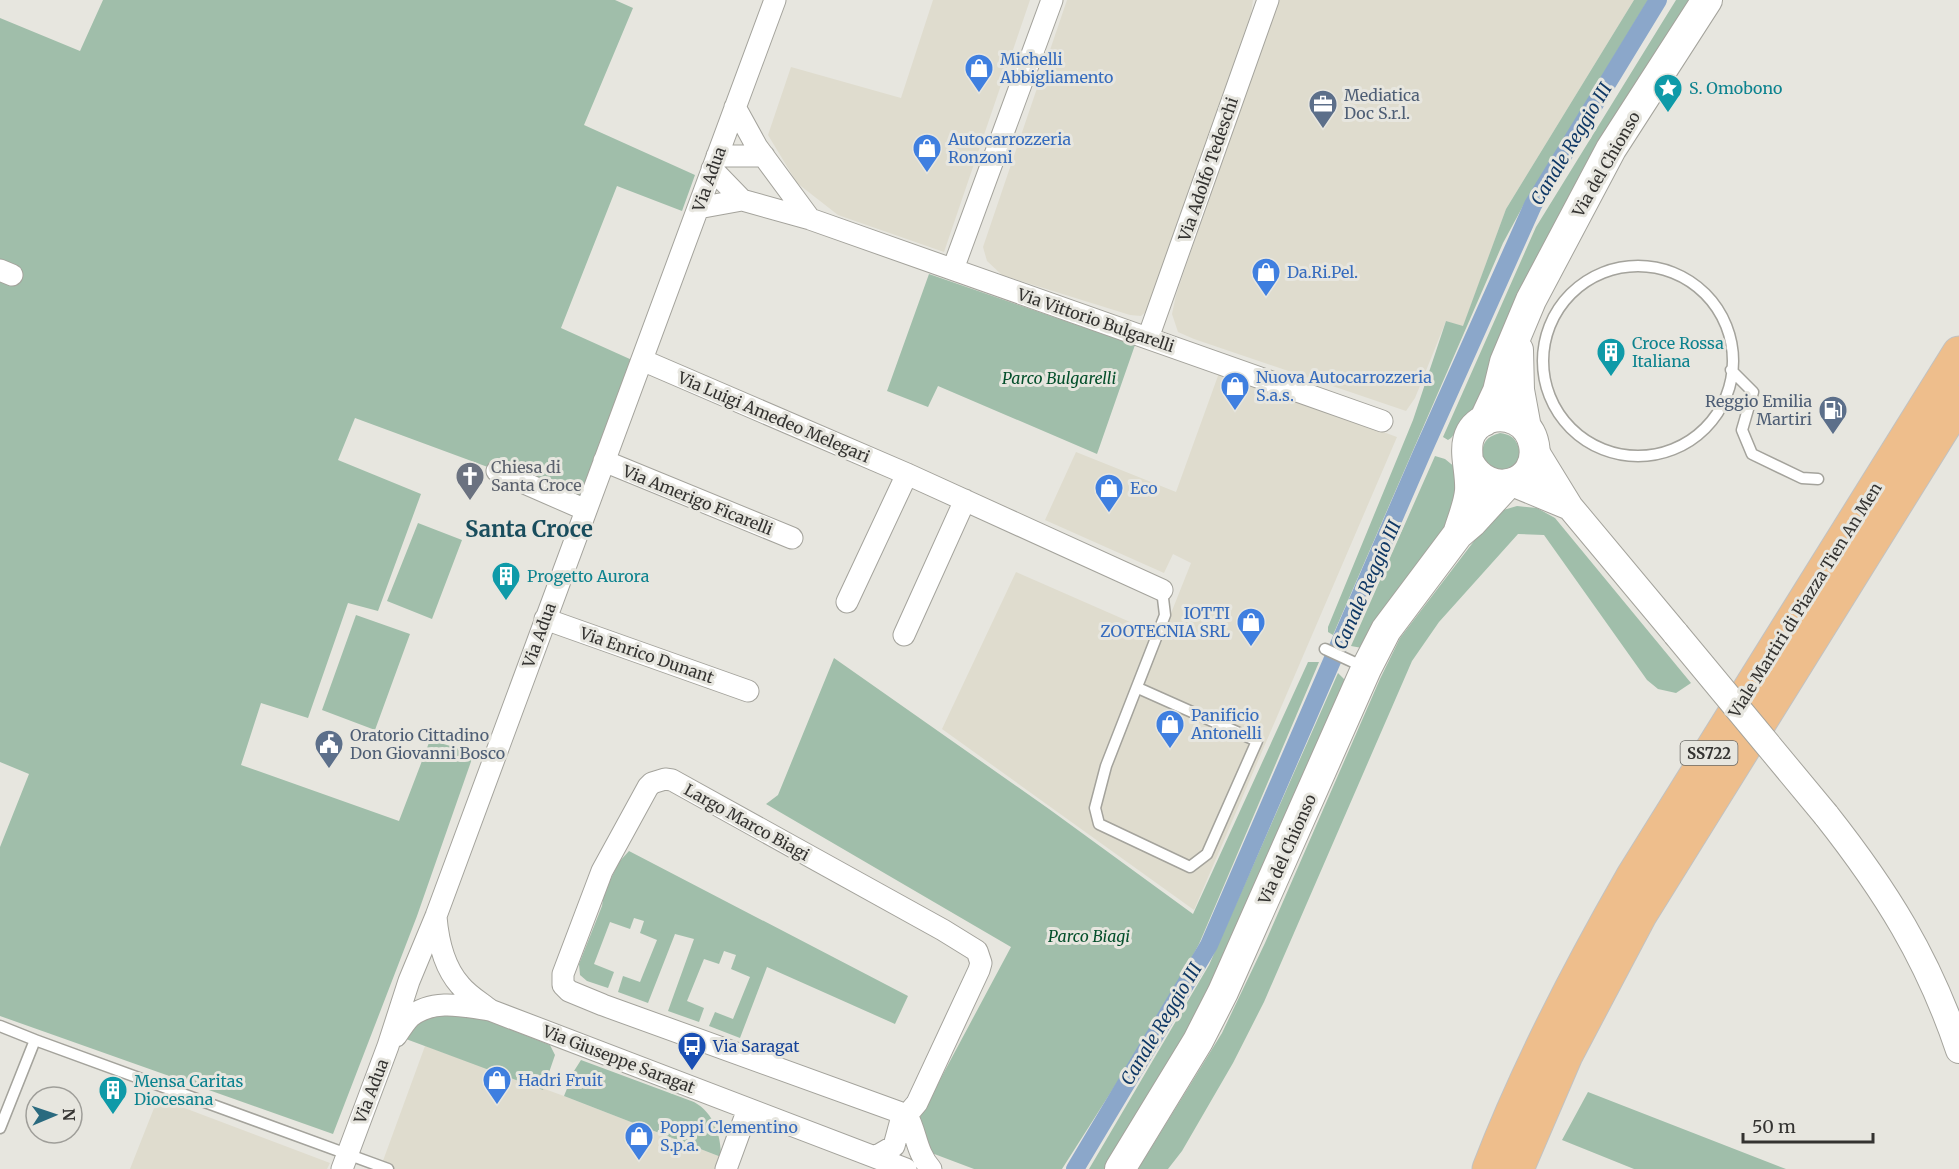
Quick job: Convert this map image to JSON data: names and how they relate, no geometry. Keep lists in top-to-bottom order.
{
  "streets": {
    "highway": ["Viale Martiri di Piazza Tien An Men", "SS722"],
    "main road": ["Via del Chionso"],
    "street": [
      "Via Adolfo Tedeschi",
      "Via Adua",
      "Via Vittorio Bulgarelli",
      "Via Luigi Amedeo Melegari",
      "Via Amerigo Ficarelli",
      "Via Enrico Dunant",
      "Largo Marco Biagi",
      "Via Giuseppe Saragat"
    ]
  },
  "crossings": [
    ["Via Adolfo Tedeschi", "Via Vittorio Bulgarelli"],
    ["Via Adua", "Via Vittorio Bulgarelli"],
    ["Via Adua", "Via Luigi Amedeo Melegari"],
    ["Via Adua", "Via Amerigo Ficarelli"],
    ["Via Adua", "Via Enrico Dunant"],
    ["Via Adua", "Via Giuseppe Saragat"],
    ["Largo Marco Biagi", "Via Giuseppe Saragat"]
  ],
  "districts": ["Santa Croce"],
  "water": ["Canale Reggio III"],
  "parks": ["Parco Bulgarelli", "Parco Biagi"],
  "places": {
    "shop": [
      "Michelli Abbigliamento",
      "Autocarrozzeria Ronzoni",
      "Da.Ri.Pel.",
      "Nuova Autocarrozzeria S.a.s.",
      "Eco",
      "IOTTI ZOOTECNIA SRL",
      "Panificio Antonelli",
      "Hadri Fruit",
      "Poppi Clementino S.p.a."
    ],
    "place": ["S. Omobono"],
    "office": ["Mediatica Doc S.r.l."],
    "building": ["Croce Rossa Italiana", "Progetto Aurora", "Mensa Caritas Diocesana"],
    "fuel station": ["Reggio Emilia Martiri"],
    "church": ["Chiesa di Santa Croce"],
    "public building": ["Oratorio Cittadino Don Giovanni Bosco"],
    "bus stop": ["Via Saragat"]
  },
  "scale_bar": "50 m",
  "north": "right"
}
